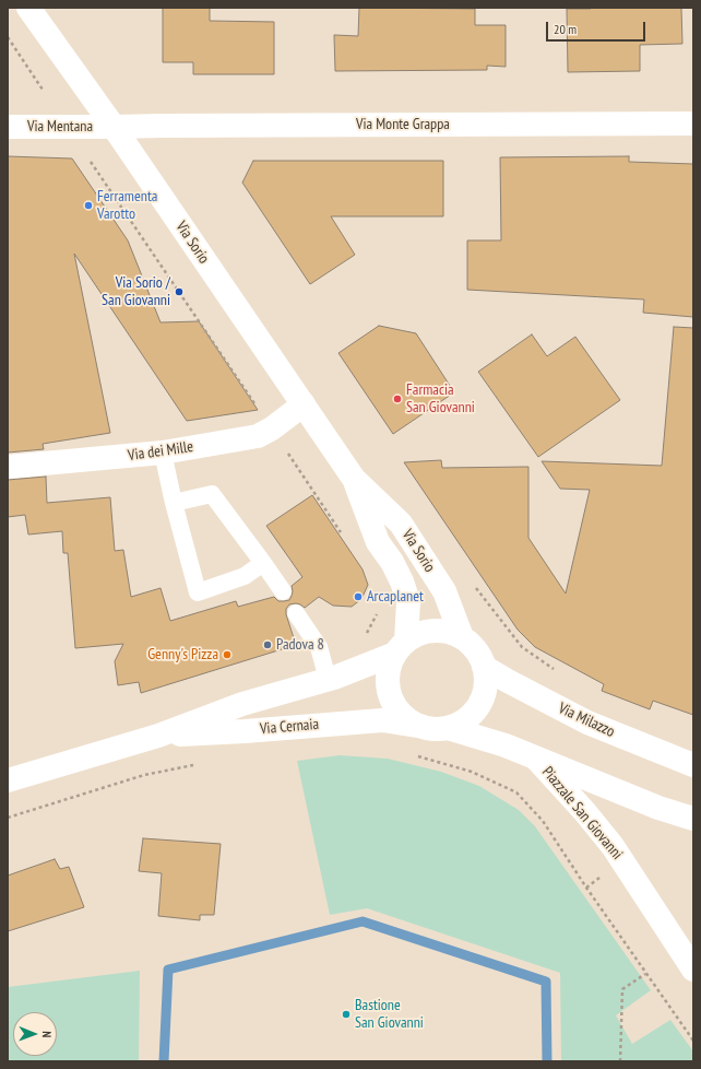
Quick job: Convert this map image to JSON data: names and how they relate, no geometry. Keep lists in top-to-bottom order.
{
  "streets": {
    "main road": [
      "Via Monte Grappa",
      "Via Mentana",
      "Via Sorio",
      "Via dei Mille",
      "Via Milazzo",
      "Via Cernaia",
      "Piazzale San Giovanni"
    ]
  },
  "crossings": [
    ["Via Monte Grappa", "Via Mentana"],
    ["Via Monte Grappa", "Via Sorio"],
    ["Via Mentana", "Via Sorio"],
    ["Via Sorio", "Via dei Mille"],
    ["Via Sorio", "Via Milazzo"],
    ["Via Sorio", "Via Cernaia"],
    ["Via Sorio", "Piazzale San Giovanni"],
    ["Via Milazzo", "Via Cernaia"],
    ["Via Milazzo", "Piazzale San Giovanni"],
    ["Via Cernaia", "Piazzale San Giovanni"]
  ],
  "places": [
    "Ferramenta Varotto",
    "Via Sorio / San Giovanni",
    "Farmacia San Giovanni",
    "Arcaplanet",
    "Padova 8",
    "Genny's Pizza",
    "Bastione San Giovanni"
  ],
  "scale_bar": "20 m",
  "north": "right"
}
